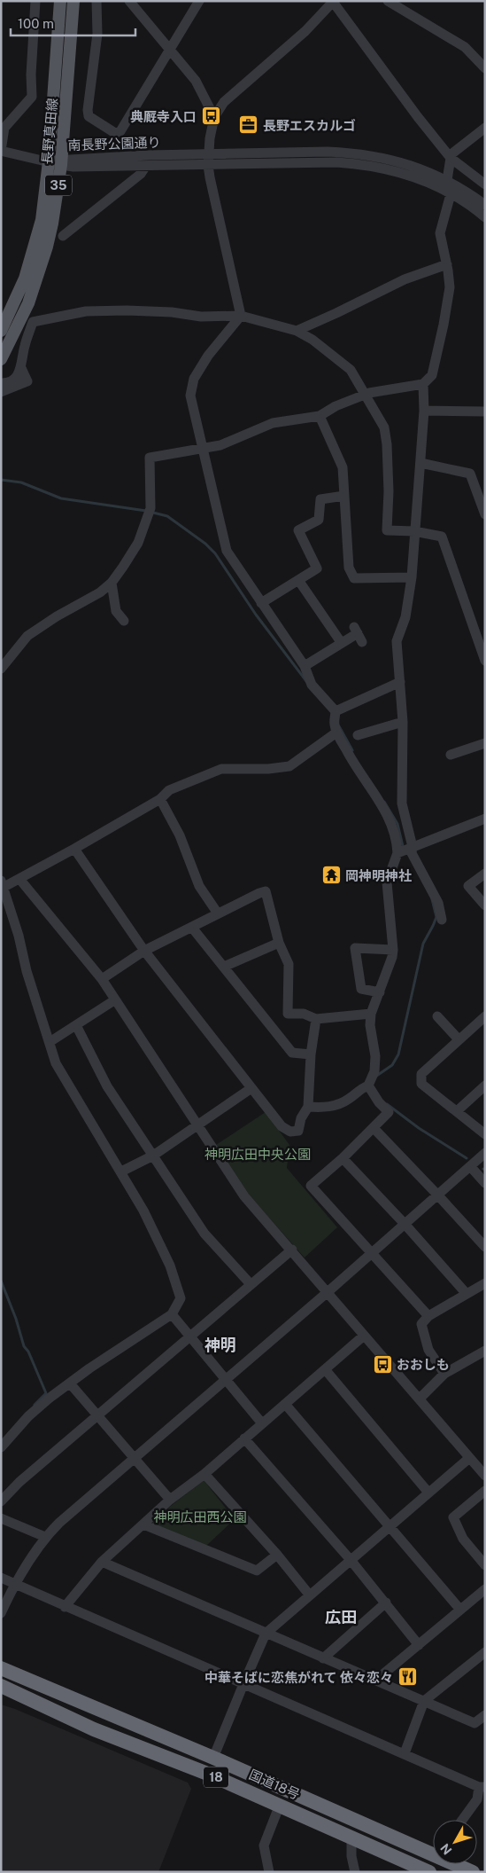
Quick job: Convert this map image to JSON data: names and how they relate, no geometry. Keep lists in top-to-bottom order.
{
  "streets": {
    "highway": ["18", "国道18号"],
    "main road": ["長野真田線", "35"],
    "street": ["南長野公園通り"]
  },
  "crossings": [
    ["長野真田線", "南長野公園通り"]
  ],
  "districts": ["神明", "広田"],
  "parks": ["神明広田中央公園", "神明広田西公園"],
  "places": {
    "bus stop": ["典厩寺入口", "おおしも"],
    "office": ["長野エスカルゴ"],
    "temple": ["岡神明神社"],
    "restaurant": ["中華そばに恋焦がれて 依々恋々"]
  },
  "scale_bar": "100 m",
  "north": "bottom left"
}
